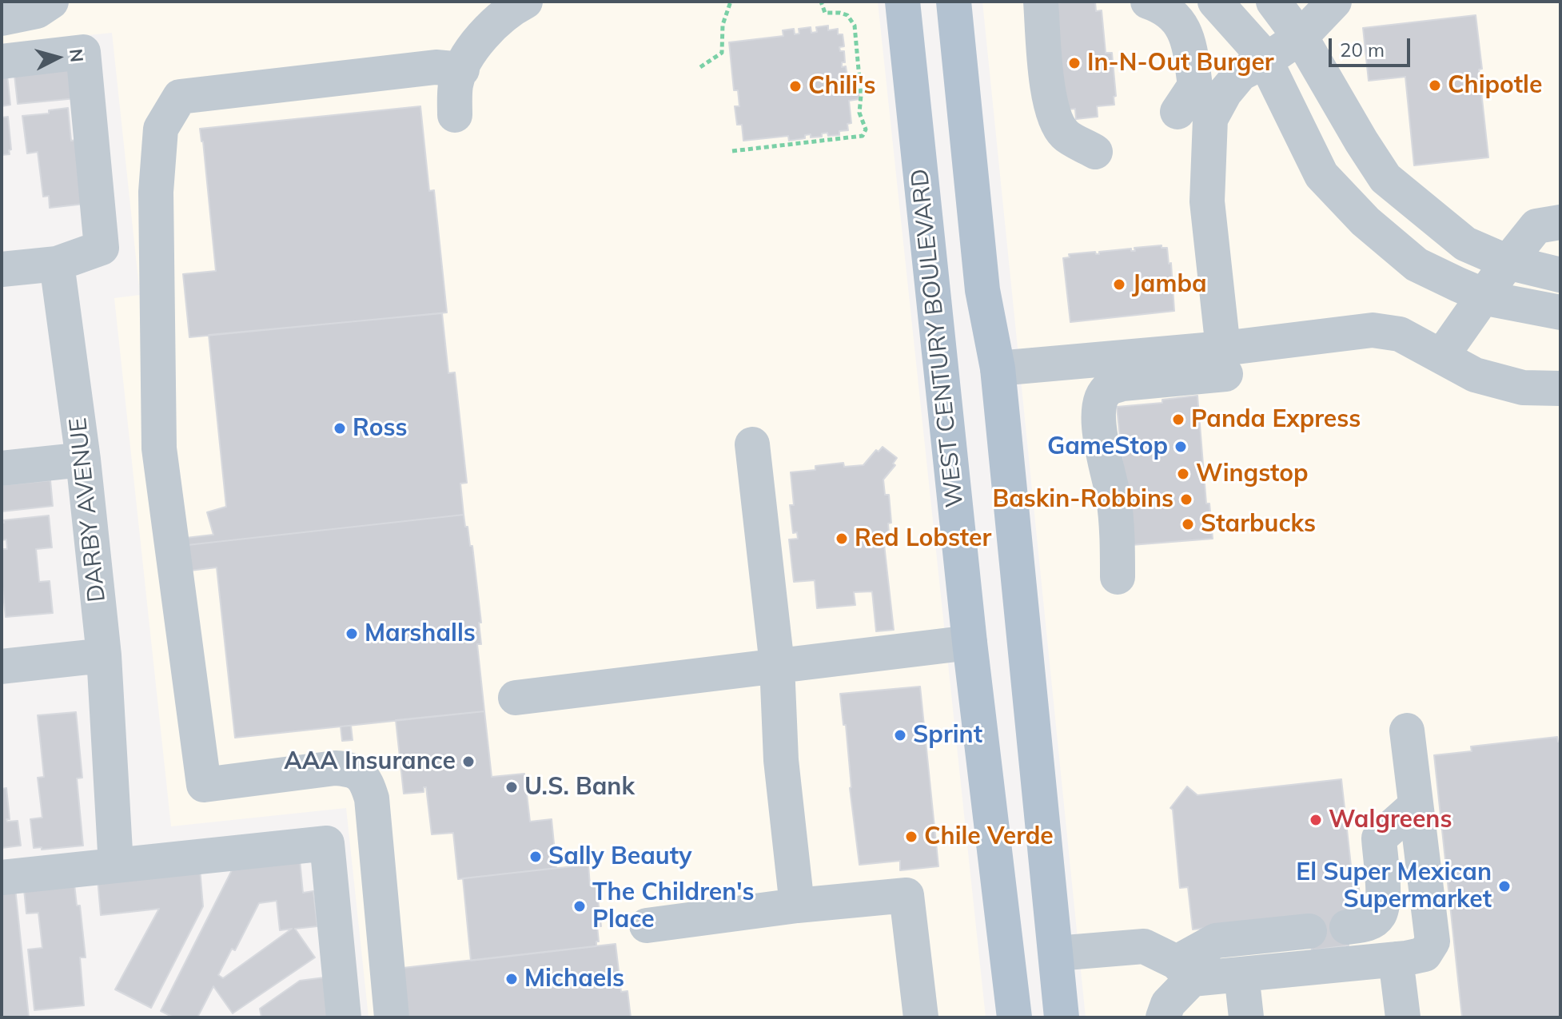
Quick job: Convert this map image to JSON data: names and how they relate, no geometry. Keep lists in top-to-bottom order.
{
  "streets": {
    "main road": ["WEST CENTURY BOULEVARD"],
    "street": ["DARBY AVENUE"]
  },
  "places": [
    "In-N-Out Burger",
    "Chipotle",
    "Chili's",
    "Jamba",
    "Panda Express",
    "Ross",
    "GameStop",
    "Wingstop",
    "Baskin-Robbins",
    "Starbucks",
    "Red Lobster",
    "Marshalls",
    "Sprint",
    "AAA Insurance",
    "U.S. Bank",
    "Walgreens",
    "Chile Verde",
    "Sally Beauty",
    "El Super Mexican Supermarket",
    "The Children's Place",
    "Michaels"
  ],
  "scale_bar": "20 m",
  "north": "right"
}
